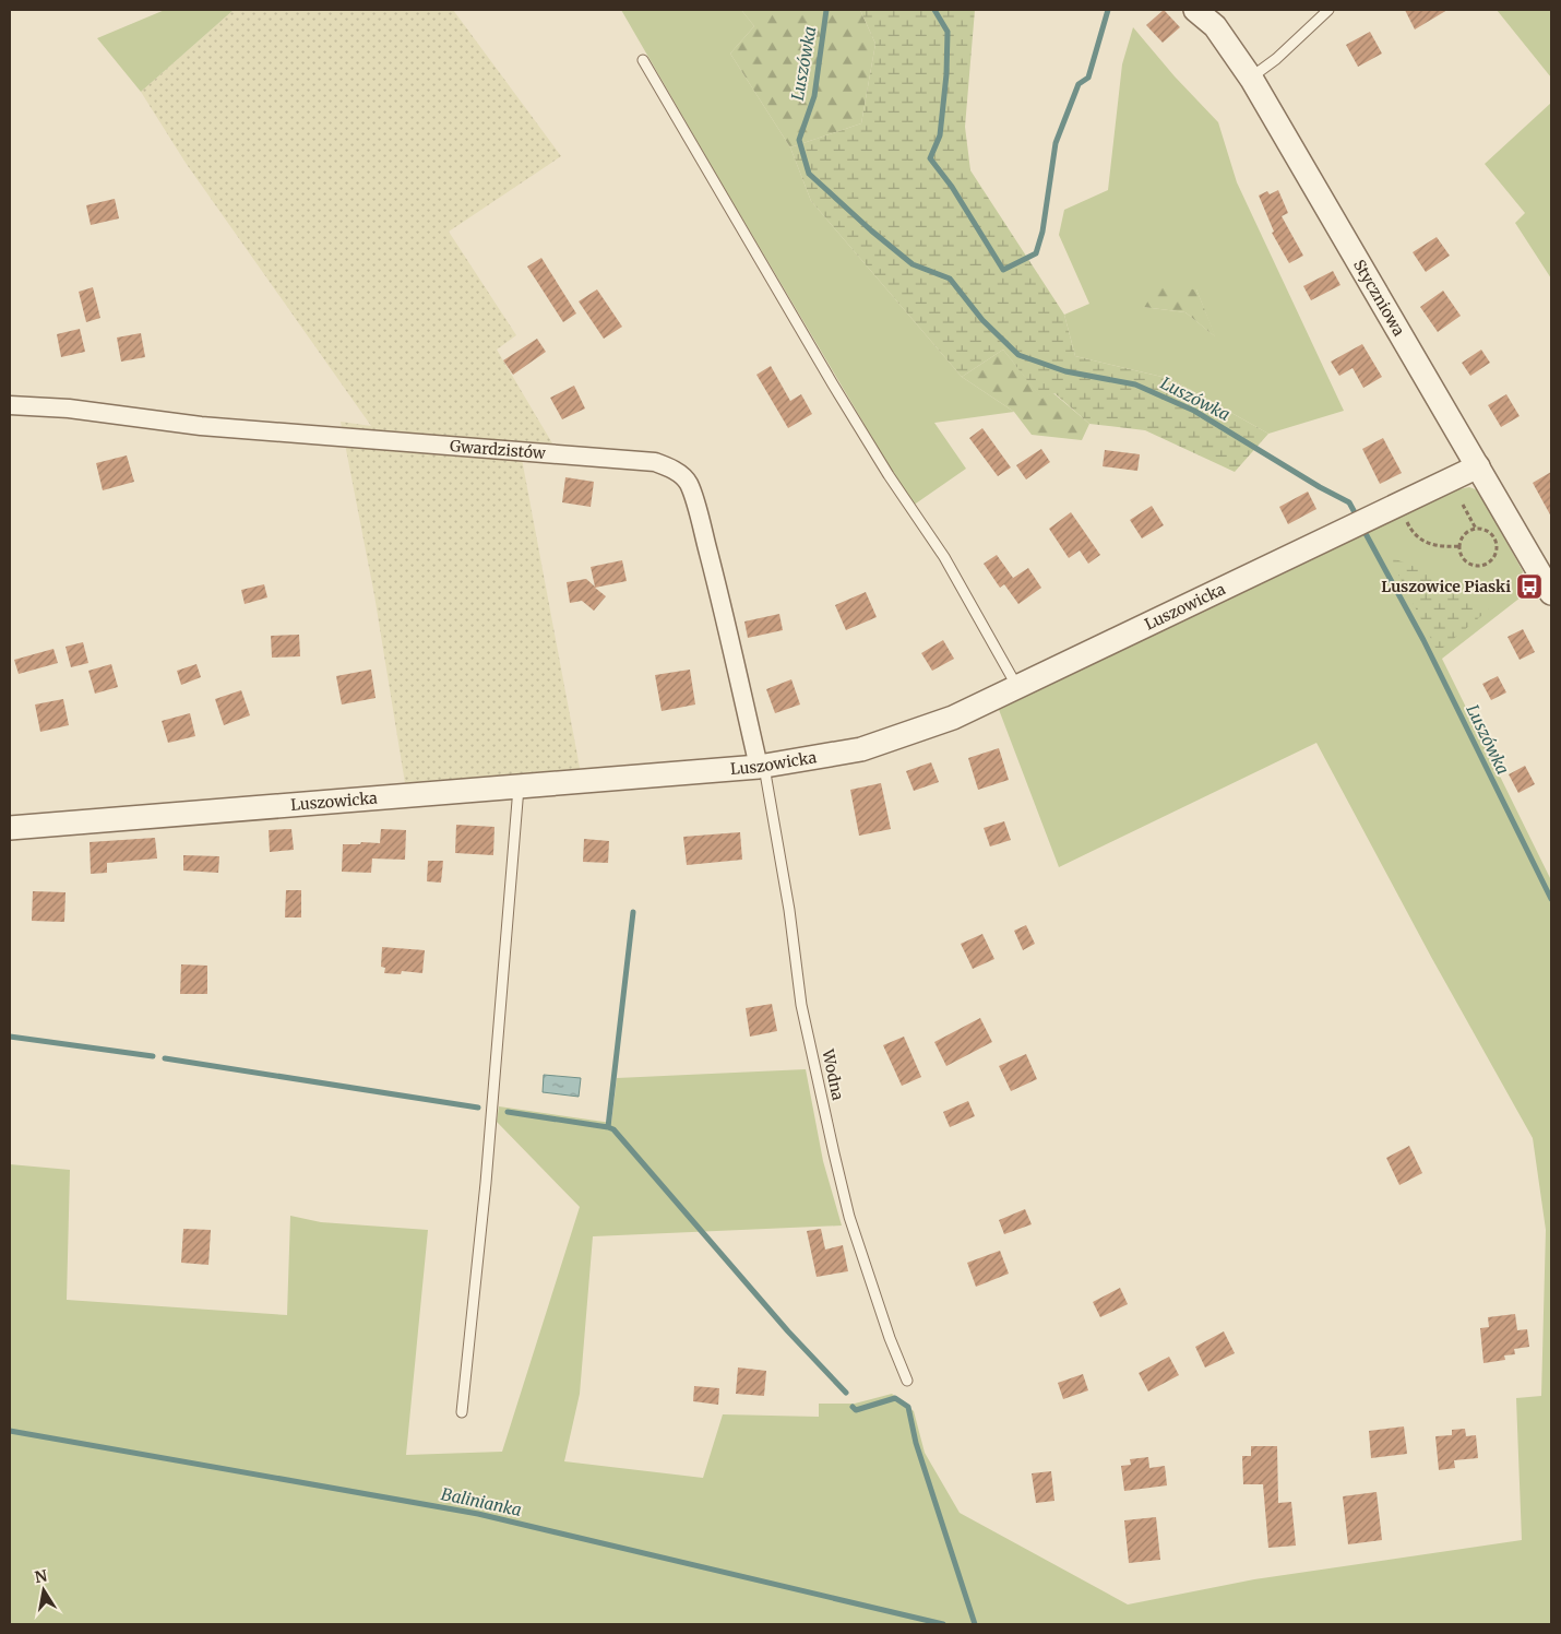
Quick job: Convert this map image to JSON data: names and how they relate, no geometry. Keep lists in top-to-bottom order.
{
  "streets": {
    "street": ["Styczniowa", "Gwardzistów", "Luszowicka"],
    "lane": ["Wodna"]
  },
  "crossings": [
    ["Styczniowa", "Luszowicka"],
    ["Gwardzistów", "Luszowicka"],
    ["Gwardzistów", "Wodna"],
    ["Luszowicka", "Wodna"]
  ],
  "water": ["Luszówka", "Balinianka"],
  "places": {
    "bus stop": ["Luszowice Piaski"]
  },
  "north": "top"
}
